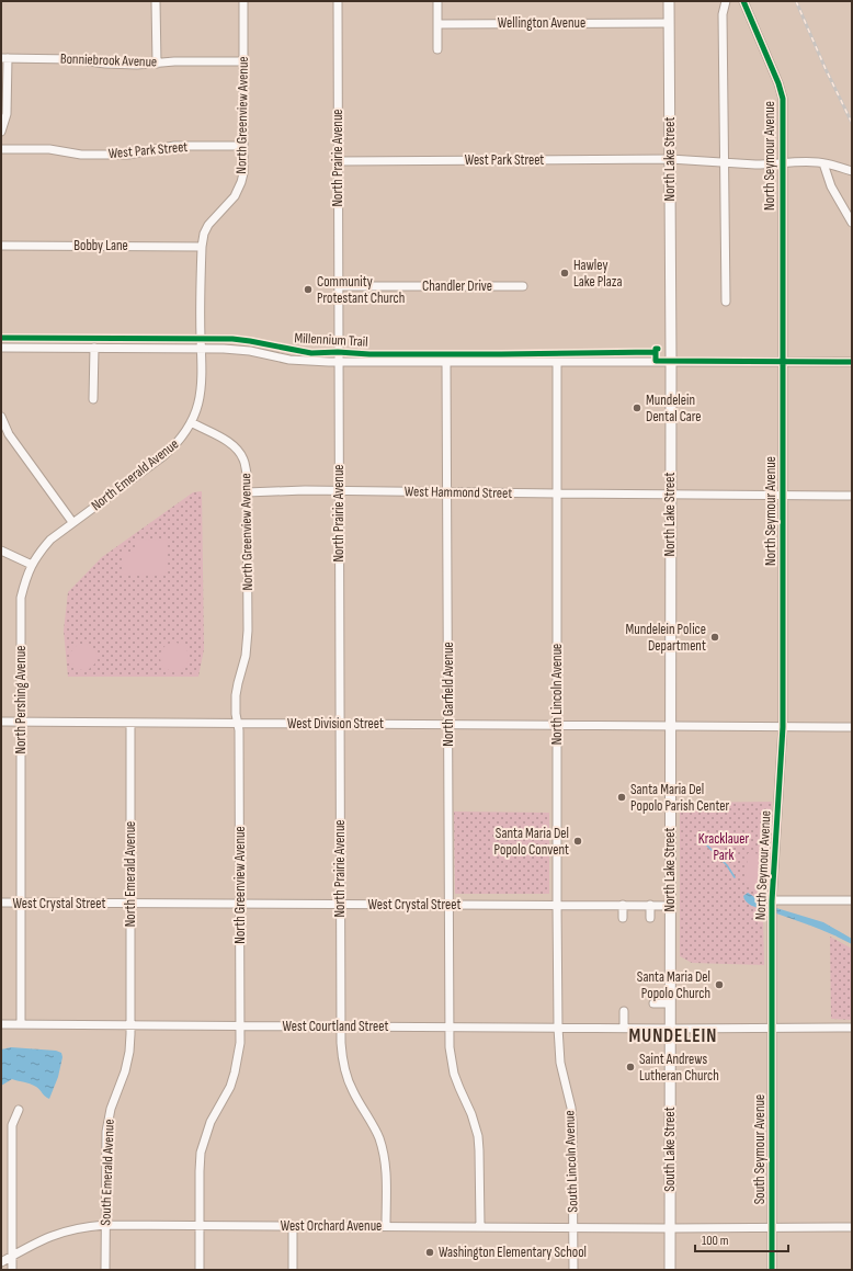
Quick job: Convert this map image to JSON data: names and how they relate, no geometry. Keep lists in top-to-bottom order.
{
  "streets": {
    "main road": ["North Lake Street", "South Lake Street"],
    "street": [
      "Wellington Avenue",
      "Bonniebrook Avenue",
      "North Greenview Avenue",
      "West Park Street",
      "North Seymour Avenue",
      "North Prairie Avenue",
      "Bobby Lane",
      "Chandler Drive",
      "North Emerald Avenue",
      "West Hammond Street",
      "North Garfield Avenue",
      "North Lincoln Avenue",
      "North Pershing Avenue",
      "West Division Street",
      "West Crystal Street",
      "West Courtland Street",
      "South Seymour Avenue",
      "South Lincoln Avenue",
      "South Emerald Avenue",
      "West Orchard Avenue"
    ],
    "cycle path": ["Millennium Trail"]
  },
  "crossings": [
    ["Wellington Avenue", "North Lake Street"],
    ["Bonniebrook Avenue", "North Greenview Avenue"],
    ["North Greenview Avenue", "West Park Street"],
    ["North Greenview Avenue", "Bobby Lane"],
    ["North Greenview Avenue", "North Emerald Avenue"],
    ["North Greenview Avenue", "West Hammond Street"],
    ["North Greenview Avenue", "West Division Street"],
    ["North Greenview Avenue", "West Crystal Street"],
    ["North Greenview Avenue", "West Courtland Street"],
    ["North Greenview Avenue", "West Orchard Avenue"],
    ["West Park Street", "North Seymour Avenue"],
    ["West Park Street", "North Prairie Avenue"],
    ["West Park Street", "North Lake Street"],
    ["North Seymour Avenue", "West Hammond Street"],
    ["North Seymour Avenue", "West Division Street"],
    ["North Seymour Avenue", "West Courtland Street"],
    ["North Seymour Avenue", "South Seymour Avenue"],
    ["North Prairie Avenue", "Chandler Drive"],
    ["North Prairie Avenue", "West Hammond Street"],
    ["North Prairie Avenue", "West Division Street"],
    ["North Prairie Avenue", "West Crystal Street"],
    ["North Prairie Avenue", "West Courtland Street"],
    ["North Prairie Avenue", "West Orchard Avenue"],
    ["North Lake Street", "West Hammond Street"],
    ["North Lake Street", "West Division Street"],
    ["North Lake Street", "West Crystal Street"],
    ["North Lake Street", "West Courtland Street"],
    ["North Lake Street", "South Lake Street"],
    ["North Emerald Avenue", "North Pershing Avenue"],
    ["North Emerald Avenue", "West Division Street"],
    ["North Emerald Avenue", "West Crystal Street"],
    ["North Emerald Avenue", "West Courtland Street"],
    ["North Emerald Avenue", "South Emerald Avenue"],
    ["West Hammond Street", "North Garfield Avenue"],
    ["West Hammond Street", "North Lincoln Avenue"],
    ["North Garfield Avenue", "West Division Street"],
    ["North Garfield Avenue", "West Crystal Street"],
    ["North Garfield Avenue", "West Courtland Street"],
    ["North Garfield Avenue", "West Orchard Avenue"],
    ["North Lincoln Avenue", "West Division Street"],
    ["North Lincoln Avenue", "West Crystal Street"],
    ["North Lincoln Avenue", "West Courtland Street"],
    ["North Lincoln Avenue", "South Lincoln Avenue"],
    ["North Pershing Avenue", "West Division Street"],
    ["North Pershing Avenue", "West Crystal Street"],
    ["North Pershing Avenue", "West Courtland Street"],
    ["West Courtland Street", "South Lake Street"],
    ["West Courtland Street", "South Seymour Avenue"],
    ["West Courtland Street", "South Lincoln Avenue"],
    ["West Courtland Street", "South Emerald Avenue"],
    ["South Lake Street", "West Orchard Avenue"],
    ["South Seymour Avenue", "West Orchard Avenue"],
    ["South Lincoln Avenue", "West Orchard Avenue"],
    ["South Emerald Avenue", "West Orchard Avenue"]
  ],
  "districts": ["MUNDELEIN"],
  "parks": ["Kracklauer Park"],
  "places": [
    "Hawley Lake Plaza",
    "Community Protestant Church",
    "Mundelein Dental Care",
    "Mundelein Police Department",
    "Santa Maria Del Popolo Parish Center",
    "Santa Maria Del Popolo Convent",
    "Santa Maria Del Popolo Church",
    "Saint Andrews Lutheran Church",
    "Washington Elementary School"
  ],
  "scale_bar": "100 m"
}
